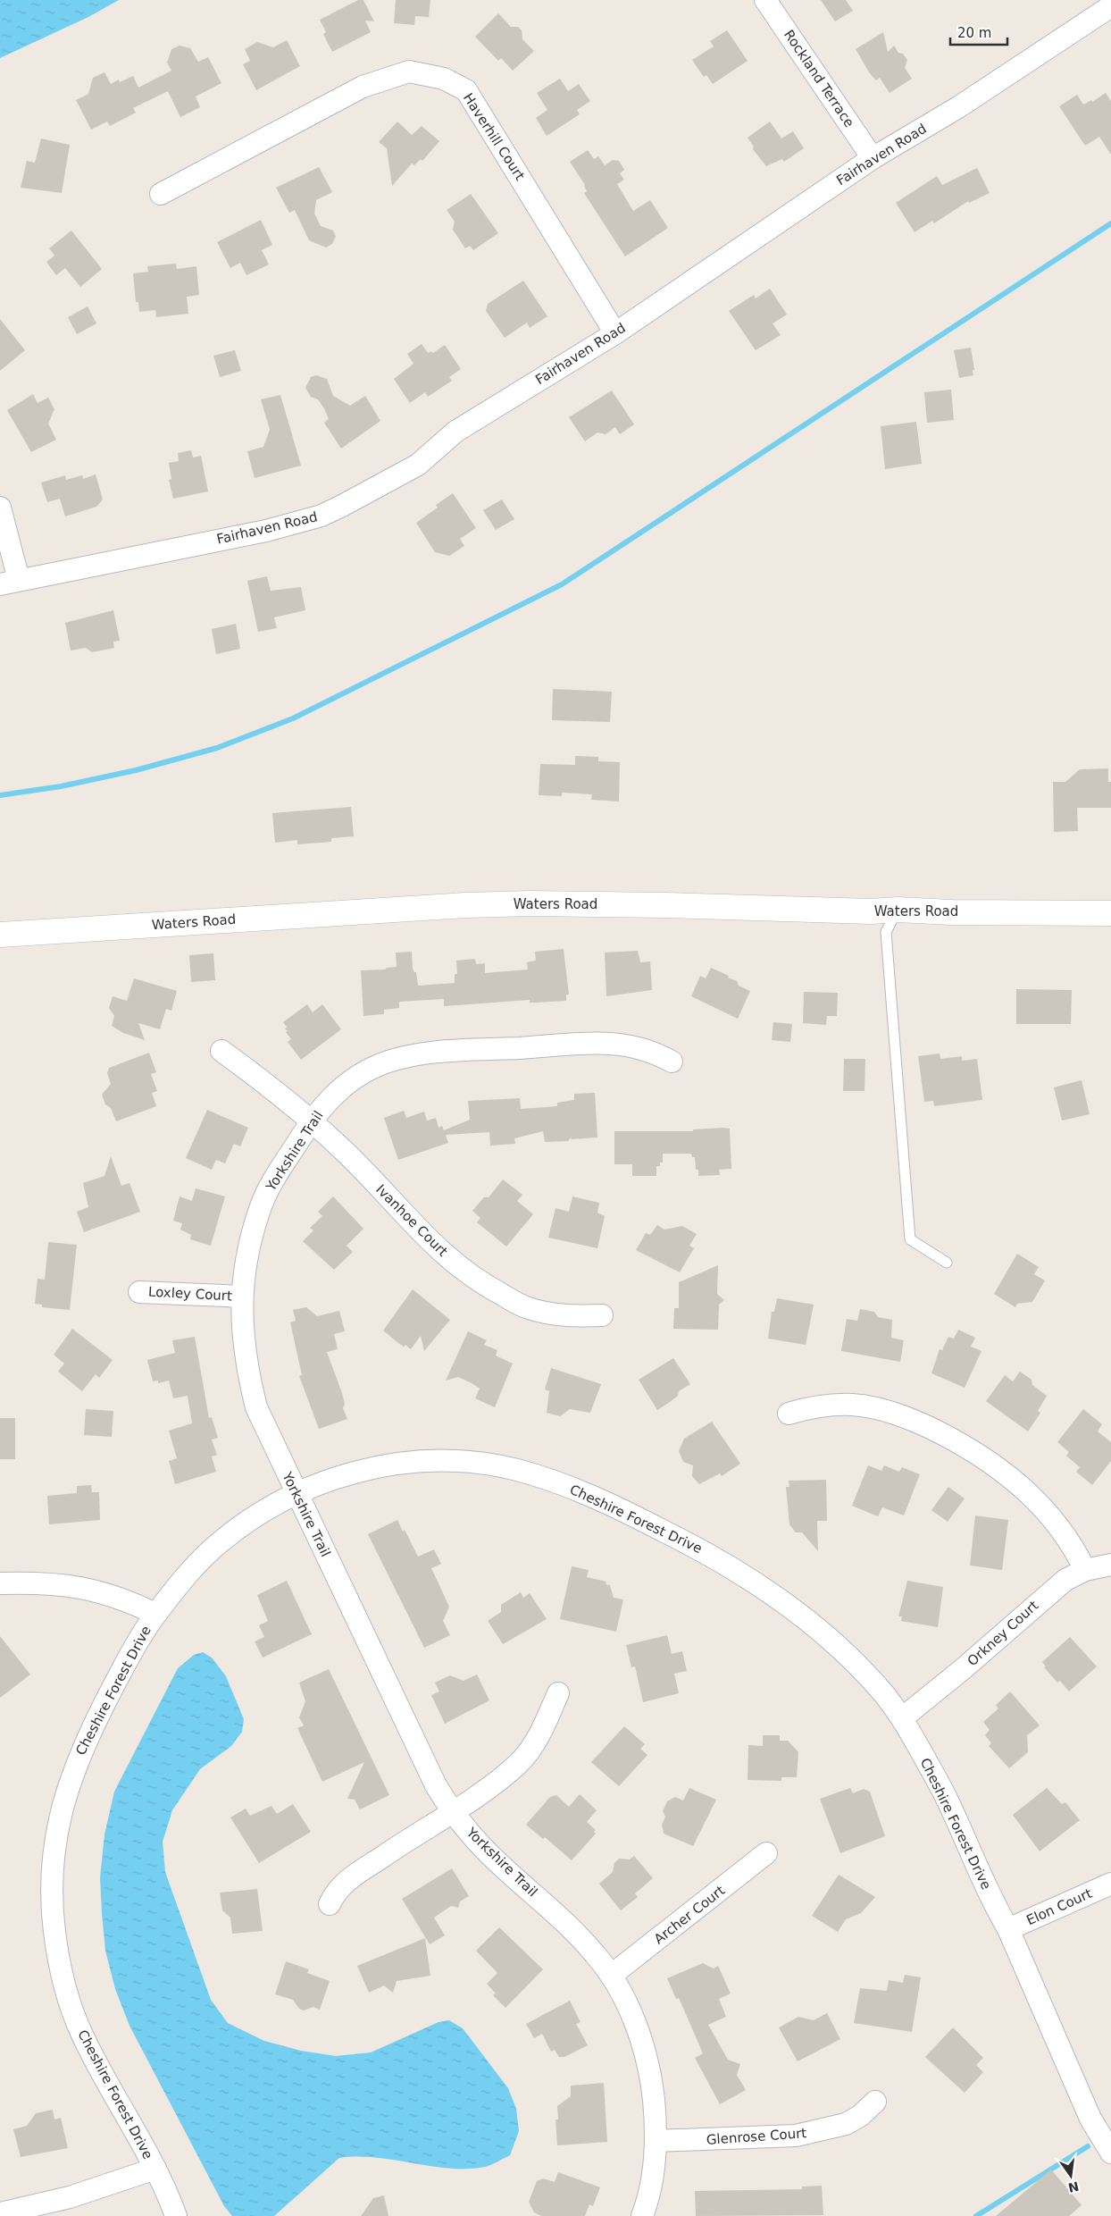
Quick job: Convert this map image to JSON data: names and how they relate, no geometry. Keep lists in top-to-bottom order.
{
  "streets": {
    "street": [
      "Rockland Terrace",
      "Haverhill Court",
      "Fairhaven Road",
      "Waters Road",
      "Yorkshire Trail",
      "Ivanhoe Court",
      "Loxley Court",
      "Cheshire Forest Drive",
      "Orkney Court",
      "Elon Court",
      "Archer Court",
      "Glenrose Court"
    ]
  },
  "crossings": [
    ["Rockland Terrace", "Fairhaven Road"],
    ["Haverhill Court", "Fairhaven Road"],
    ["Yorkshire Trail", "Ivanhoe Court"],
    ["Yorkshire Trail", "Loxley Court"],
    ["Yorkshire Trail", "Cheshire Forest Drive"],
    ["Yorkshire Trail", "Archer Court"],
    ["Yorkshire Trail", "Glenrose Court"],
    ["Cheshire Forest Drive", "Orkney Court"],
    ["Cheshire Forest Drive", "Elon Court"]
  ],
  "scale_bar": "20 m",
  "north": "bottom"
}
